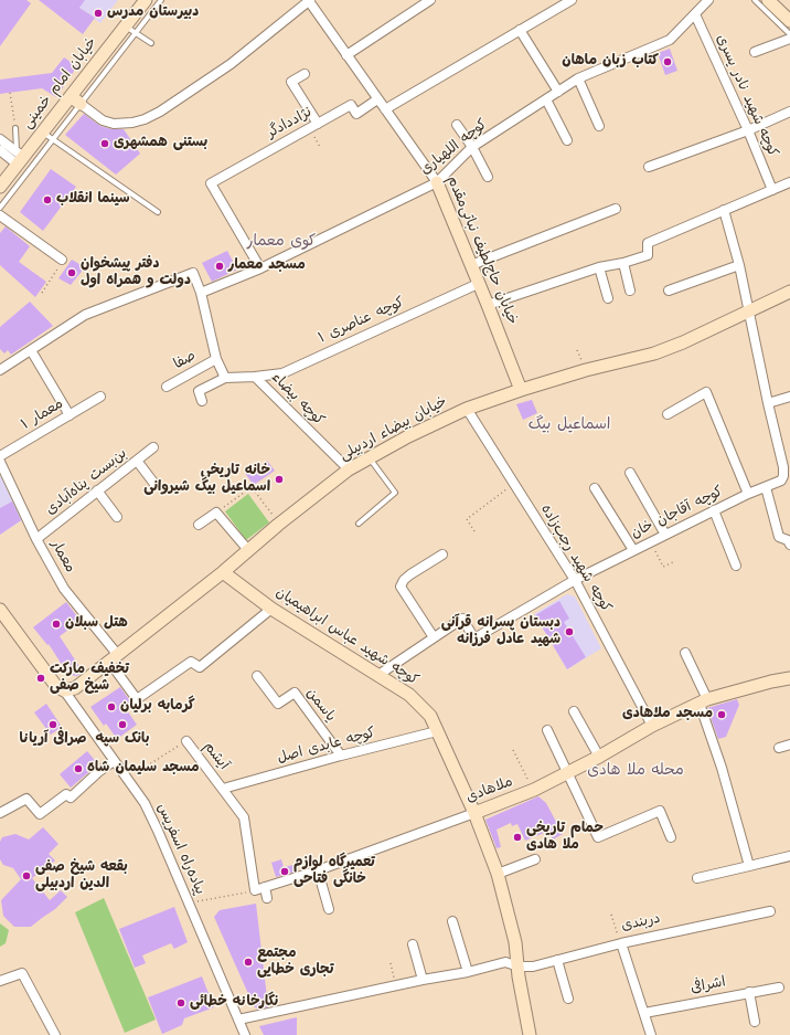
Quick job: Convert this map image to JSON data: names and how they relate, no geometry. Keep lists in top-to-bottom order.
{
  "streets": {
    "street": [
      "خیابان امام خمینی",
      "کوچه شهید نادر یسری",
      "نژاددادگر",
      "کوچه اللهیاری",
      "خیابان حاج‌لطیف نباتی‌مقدم",
      "کوچه عناصری ۱",
      "صفا",
      "کوچه بیضاء",
      "معمار ۱",
      "خیابان بیضاء اردبیلی",
      "بن‌بست پناه‌آبادی",
      "کوچه آقاجان خان",
      "معمار",
      "کوچه شهید رجب‌زاده",
      "کوچه شهید عباس ابراهیمیان",
      "یاسمن",
      "کوچه عابدی اصل",
      "آیشم",
      "ملاهادی",
      "پیاده‌راه اسفریس",
      "دربندی",
      "اشرافی"
    ]
  },
  "crossings": [
    ["کوچه شهید نادر یسری", "کوچه اللهیاری"],
    ["نژاددادگر", "کوچه اللهیاری"],
    ["نژاددادگر", "خیابان حاج‌لطیف نباتی‌مقدم"],
    ["کوچه اللهیاری", "خیابان حاج‌لطیف نباتی‌مقدم"],
    ["خیابان حاج‌لطیف نباتی‌مقدم", "کوچه عناصری ۱"],
    ["خیابان حاج‌لطیف نباتی‌مقدم", "خیابان بیضاء اردبیلی"],
    ["کوچه عناصری ۱", "کوچه بیضاء"],
    ["کوچه بیضاء", "خیابان بیضاء اردبیلی"],
    ["خیابان بیضاء اردبیلی", "معمار"],
    ["خیابان بیضاء اردبیلی", "کوچه شهید رجب‌زاده"],
    ["خیابان بیضاء اردبیلی", "کوچه شهید عباس ابراهیمیان"],
    ["خیابان بیضاء اردبیلی", "پیاده‌راه اسفریس"],
    ["بن‌بست پناه‌آبادی", "معمار"],
    ["کوچه آقاجان خان", "کوچه شهید رجب‌زاده"],
    ["معمار", "کوچه شهید عباس ابراهیمیان"],
    ["کوچه شهید رجب‌زاده", "ملاهادی"],
    ["کوچه شهید عباس ابراهیمیان", "کوچه عابدی اصل"],
    ["کوچه شهید عباس ابراهیمیان", "ملاهادی"],
    ["یاسمن", "کوچه عابدی اصل"],
    ["کوچه عابدی اصل", "آیشم"],
    ["آیشم", "ملاهادی"],
    ["پیاده‌راه اسفریس", "دربندی"]
  ],
  "districts": ["کوی معمار", "اسماعیل بیگ", "محله ملا هادی"],
  "places": [
    "دبیرستان مدرس",
    "کتاب زبان ماهان",
    "بستنی همشهری",
    "سینما انقلاب",
    "مسجد معمار",
    "دفتر پیشخوان دولت و همراه اول",
    "خانه تاریخی اسماعیل بیگ شیروانی",
    "هتل سبلان",
    "دبستان پسرانه قرآنی شهید عادل فرزانه",
    "تخفیف مارکت شیخ صفی",
    "گرمابه برلیان",
    "مسجد ملاهادی",
    "صرافی آریانا",
    "بانک سپه",
    "مسجد سلیمان شاه",
    "حمام تاریخی ملا هادی",
    "تعمیرگاه لوازم خانگی فتاحی",
    "بقعه شیخ صفی الدین اردبیلی",
    "مجتمع تجاری خطایی",
    "نگارخانه خطائی"
  ]
}
